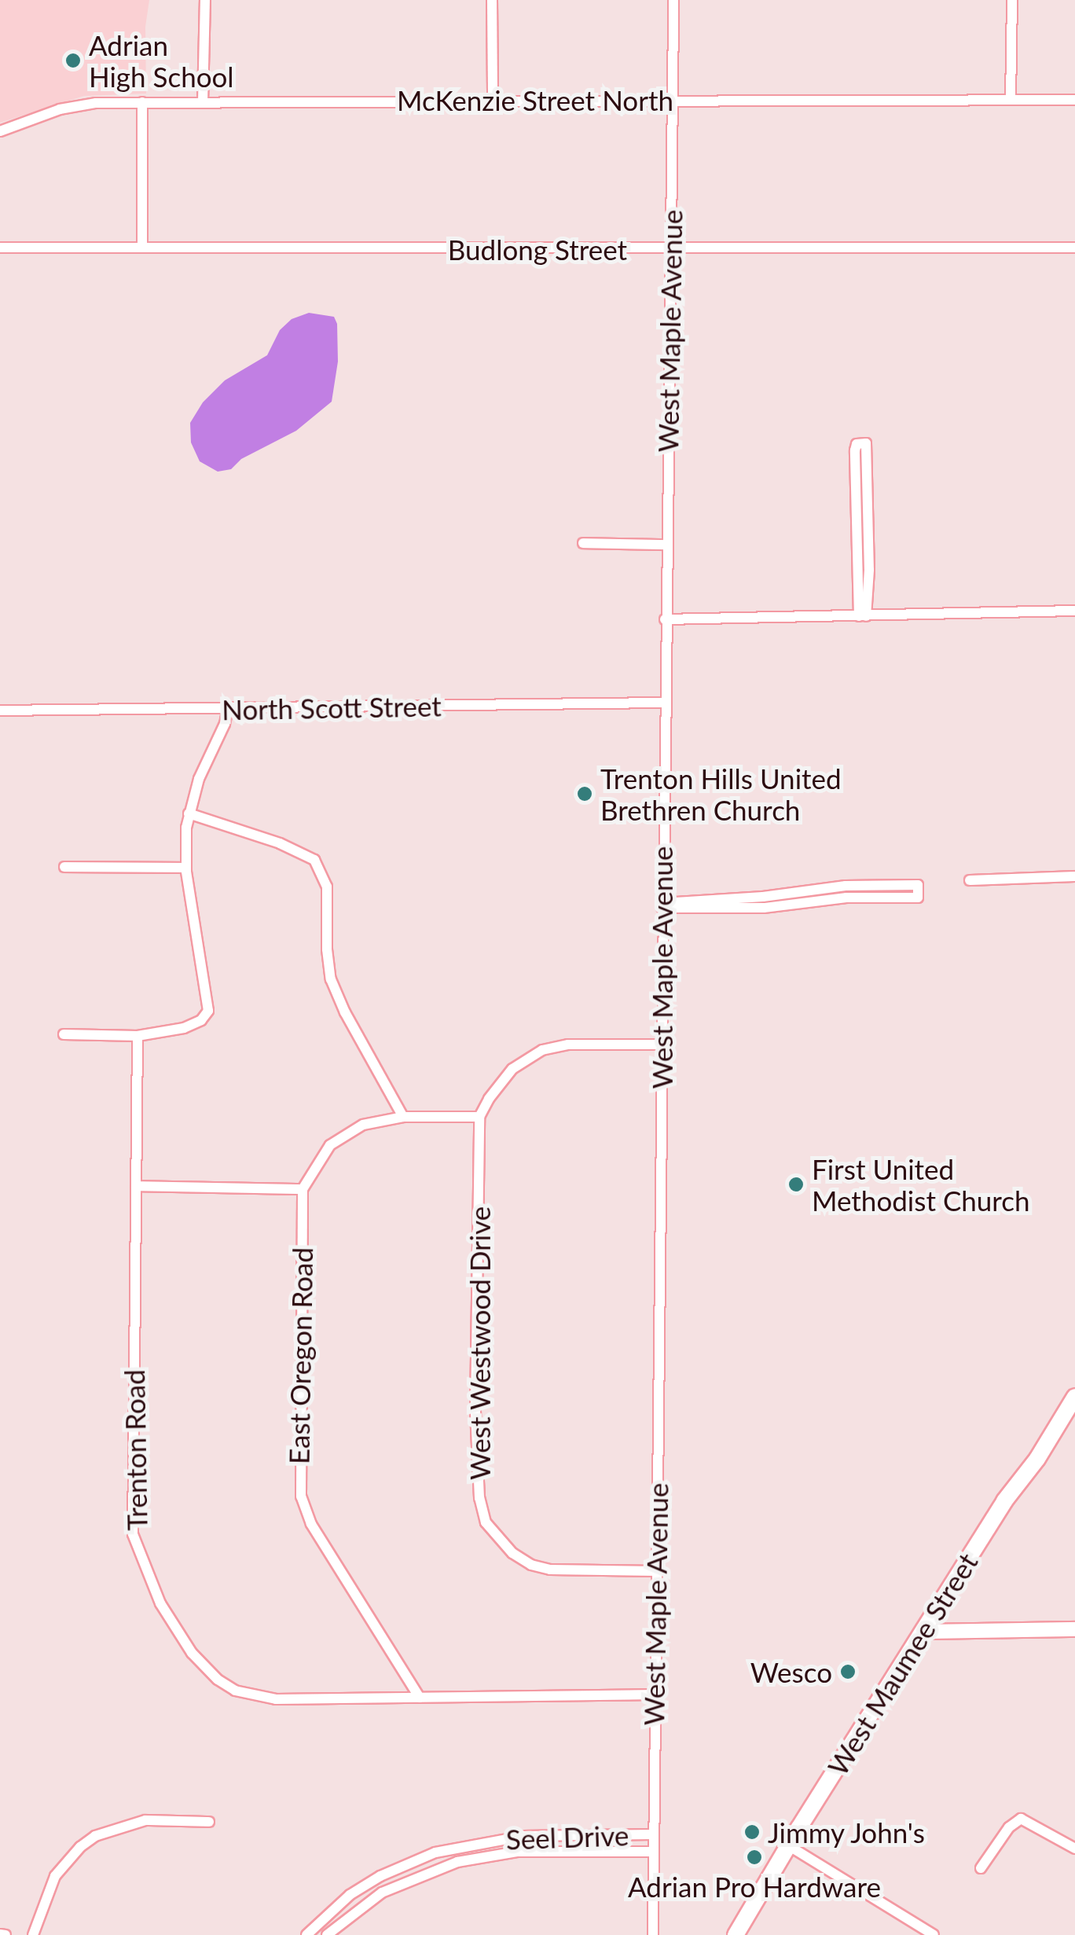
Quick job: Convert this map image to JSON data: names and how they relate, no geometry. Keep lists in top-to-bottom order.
{
  "streets": {
    "main road": ["West Maumee Street"],
    "street": [
      "McKenzie Street North",
      "Budlong Street",
      "West Maple Avenue",
      "North Scott Street",
      "West Westwood Drive",
      "East Oregon Road",
      "Trenton Road",
      "Seel Drive"
    ]
  },
  "crossings": [
    ["McKenzie Street North", "West Maple Avenue"],
    ["Budlong Street", "West Maple Avenue"],
    ["West Maple Avenue", "North Scott Street"],
    ["West Maple Avenue", "West Westwood Drive"],
    ["West Maple Avenue", "Trenton Road"],
    ["West Maple Avenue", "Seel Drive"],
    ["East Oregon Road", "Trenton Road"]
  ],
  "places": [
    "Adrian High School",
    "Trenton Hills United Brethren Church",
    "First United Methodist Church",
    "Wesco",
    "Jimmy John's",
    "Adrian Pro Hardware"
  ]
}
